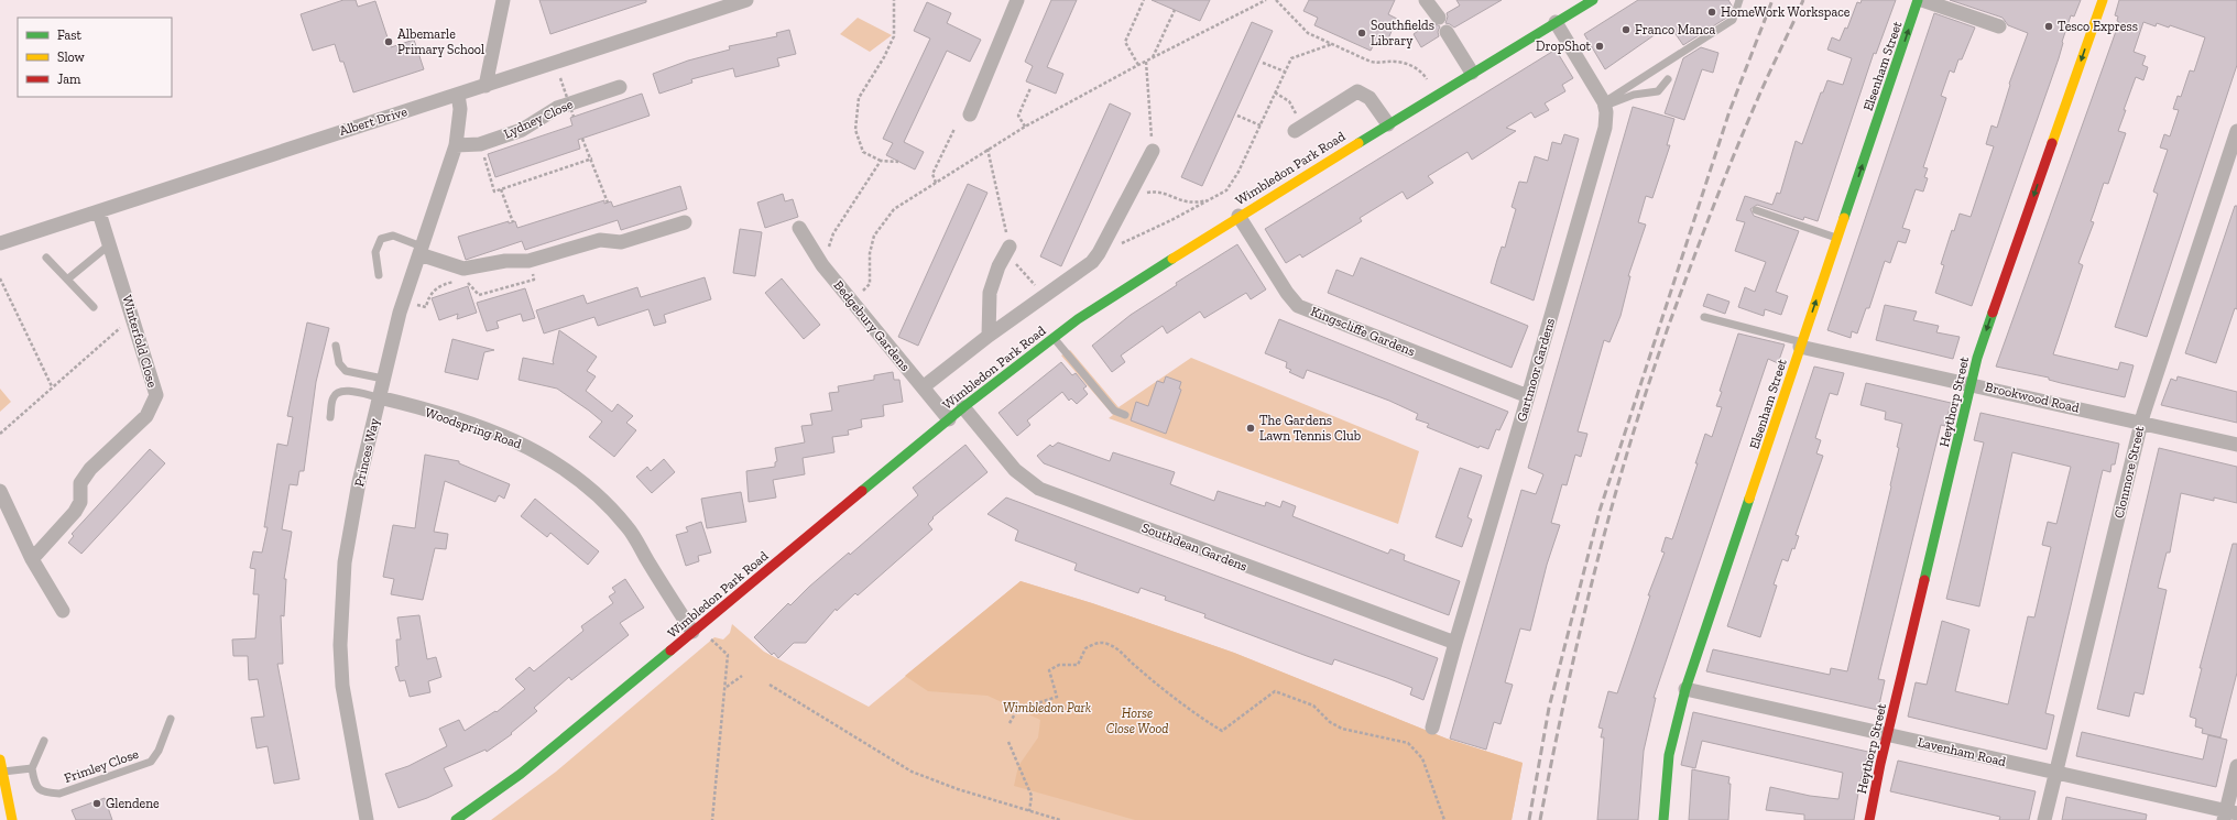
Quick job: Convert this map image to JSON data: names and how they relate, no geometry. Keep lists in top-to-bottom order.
{
  "streets": {
    "street": [
      "Elsenham Street",
      "Lydney Close",
      "Albert Drive",
      "Wimbledon Park Road",
      "Bedgebury Gardens",
      "Kingscliffe Gardens",
      "Winterfold Close",
      "Gartmoor Gardens",
      "Brookwood Road",
      "Heythorp Street",
      "Woodspring Road",
      "Princes Way",
      "Clonmore Street",
      "Southdean Gardens",
      "Lavenham Road"
    ],
    "lane": ["Frimley Close"]
  },
  "crossings": [
    ["Elsenham Street", "Brookwood Road"],
    ["Elsenham Street", "Lavenham Road"],
    ["Lydney Close", "Princes Way"],
    ["Albert Drive", "Winterfold Close"],
    ["Albert Drive", "Princes Way"],
    ["Wimbledon Park Road", "Bedgebury Gardens"],
    ["Wimbledon Park Road", "Kingscliffe Gardens"],
    ["Wimbledon Park Road", "Woodspring Road"],
    ["Wimbledon Park Road", "Southdean Gardens"],
    ["Kingscliffe Gardens", "Gartmoor Gardens"],
    ["Gartmoor Gardens", "Southdean Gardens"],
    ["Brookwood Road", "Heythorp Street"],
    ["Brookwood Road", "Clonmore Street"],
    ["Heythorp Street", "Lavenham Road"],
    ["Woodspring Road", "Princes Way"],
    ["Clonmore Street", "Lavenham Road"]
  ],
  "one_way": ["Elsenham Street", "Heythorp Street"],
  "parks": ["Wimbledon Park", "Horse Close Wood"],
  "places": [
    "HomeWork Workspace",
    "Tesco Express",
    "Franco Manca",
    "Southfields Library",
    "Albemarle Primary School",
    "DropShot",
    "The Gardens Lawn Tennis Club",
    "Glendene"
  ],
  "legend": ["Fast", "Slow", "Jam"]
}
